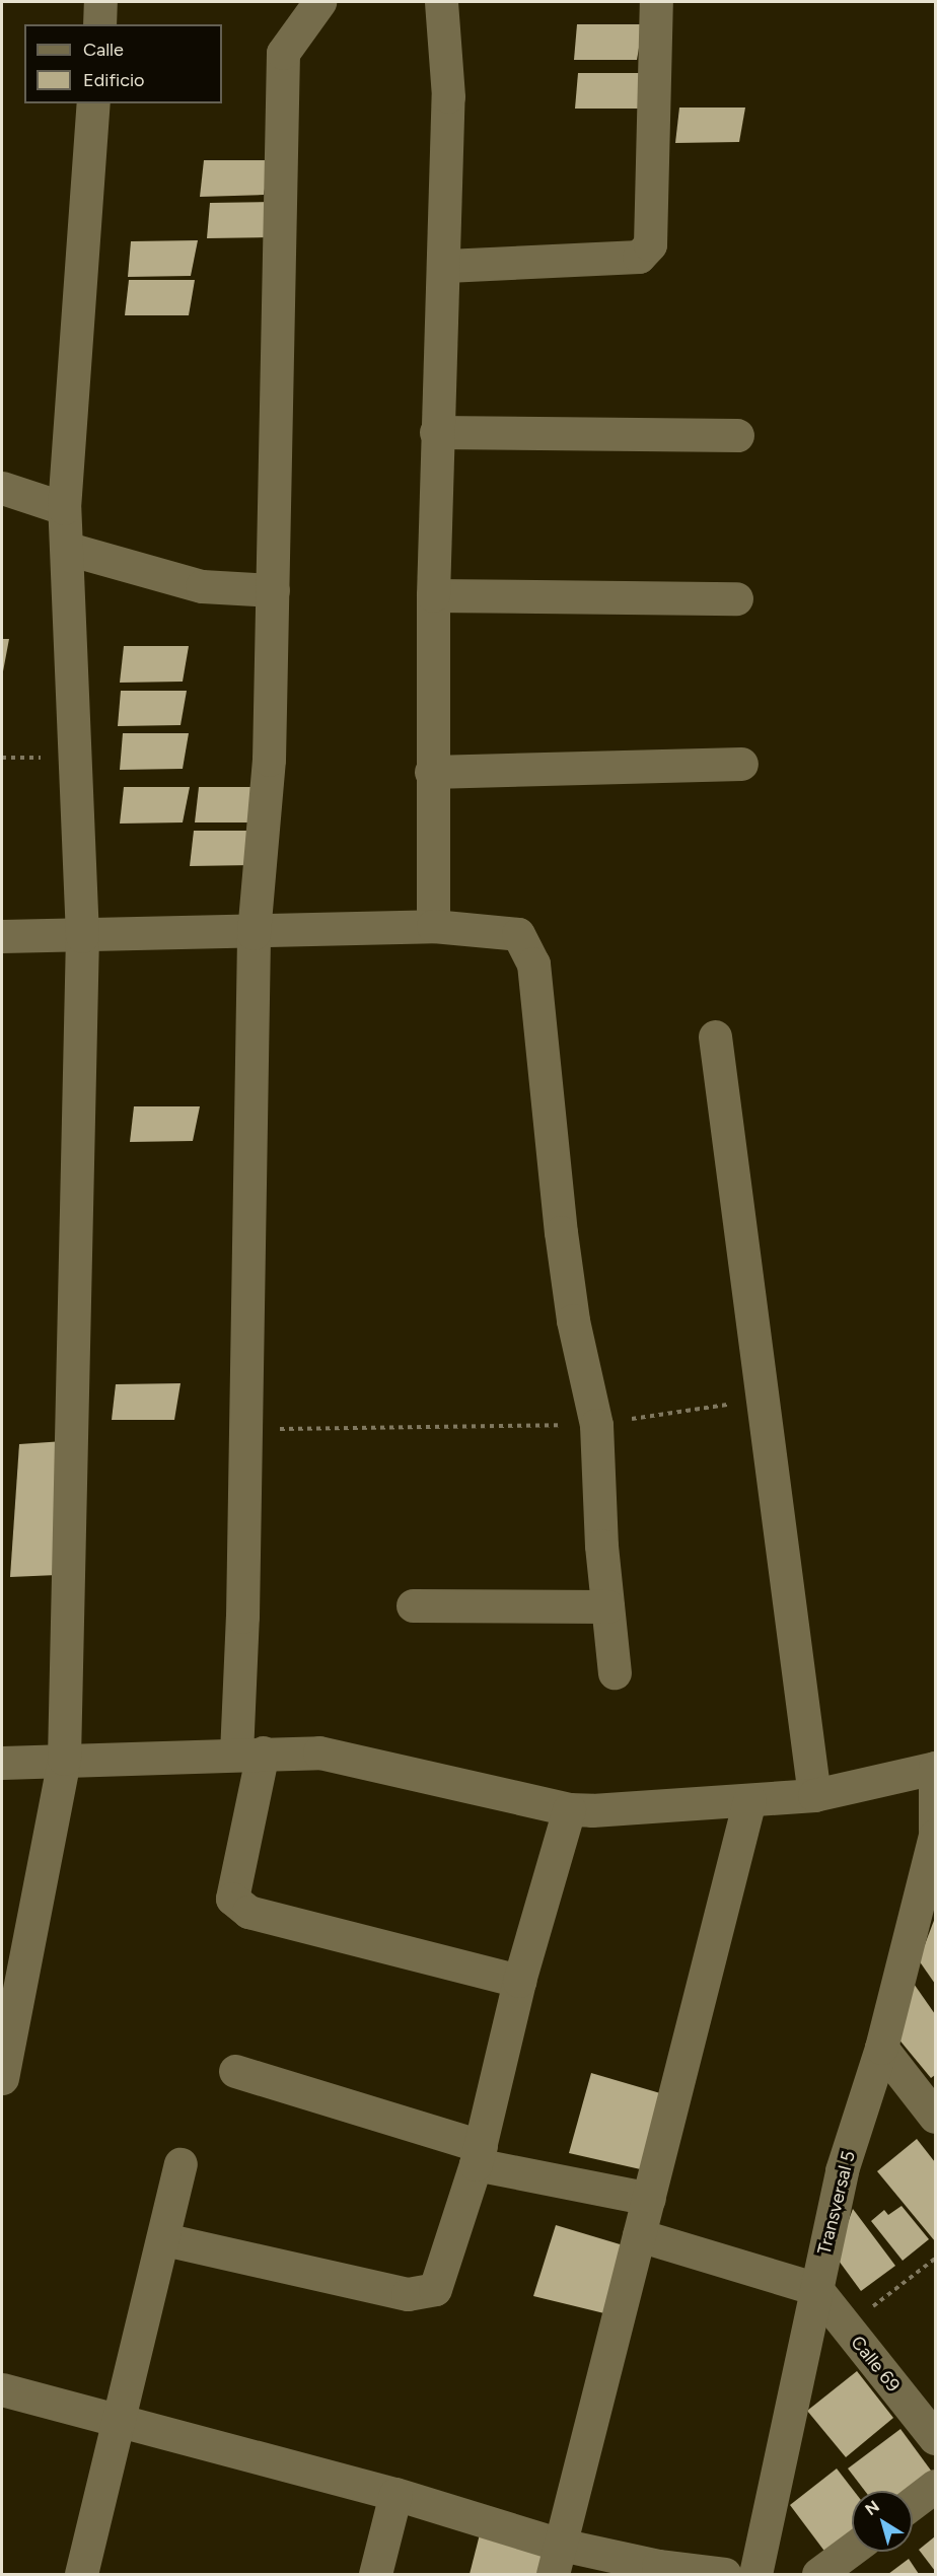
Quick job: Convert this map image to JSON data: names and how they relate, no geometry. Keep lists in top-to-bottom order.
{
  "streets": {
    "street": ["Transversal 5", "Calle 69"]
  },
  "crossings": [
    ["Transversal 5", "Calle 69"]
  ],
  "legend": ["Calle", "Edificio"],
  "north": "top left"
}
